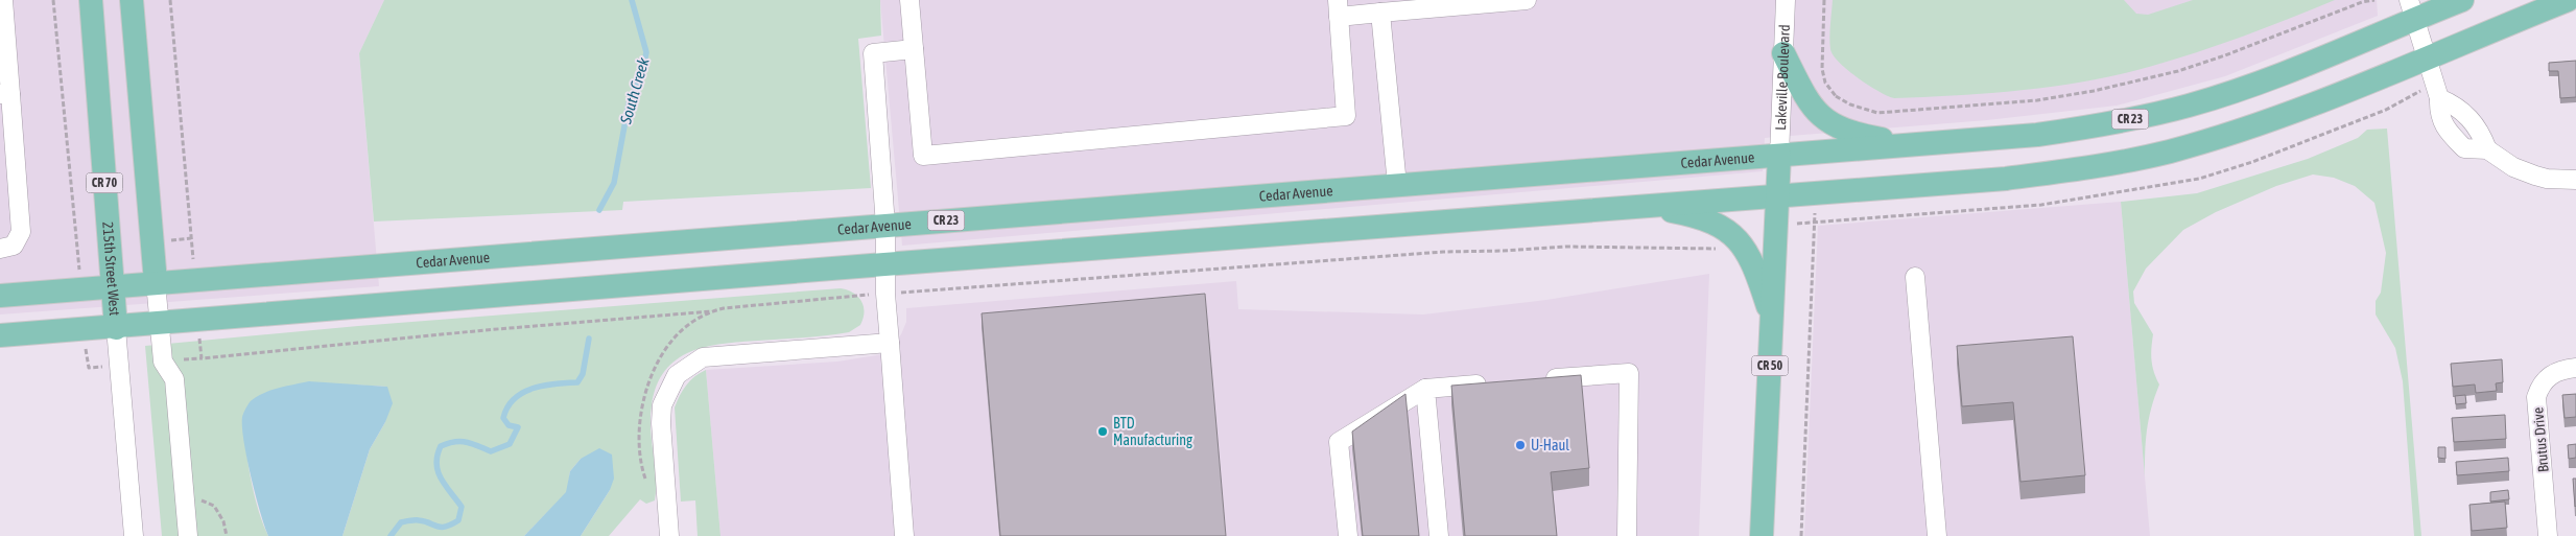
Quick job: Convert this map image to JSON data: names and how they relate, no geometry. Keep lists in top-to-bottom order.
{
  "streets": {
    "main road": [
      "CR 23",
      "Cedar Avenue",
      "CR 70",
      "215th Street West",
      "CR 50"
    ],
    "street": ["Lakeville Boulevard", "Brutus Drive"]
  },
  "crossings": [
    ["Lakeville Boulevard", "CR 23"],
    ["Lakeville Boulevard", "Cedar Avenue"],
    ["Lakeville Boulevard", "CR 50"],
    ["CR 23", "Cedar Avenue"],
    ["CR 23", "CR 50"],
    ["Cedar Avenue", "215th Street West"],
    ["Cedar Avenue", "CR 50"]
  ],
  "water": ["South Creek"],
  "places": ["BTD Manufacturing", "U-Haul"]
}
